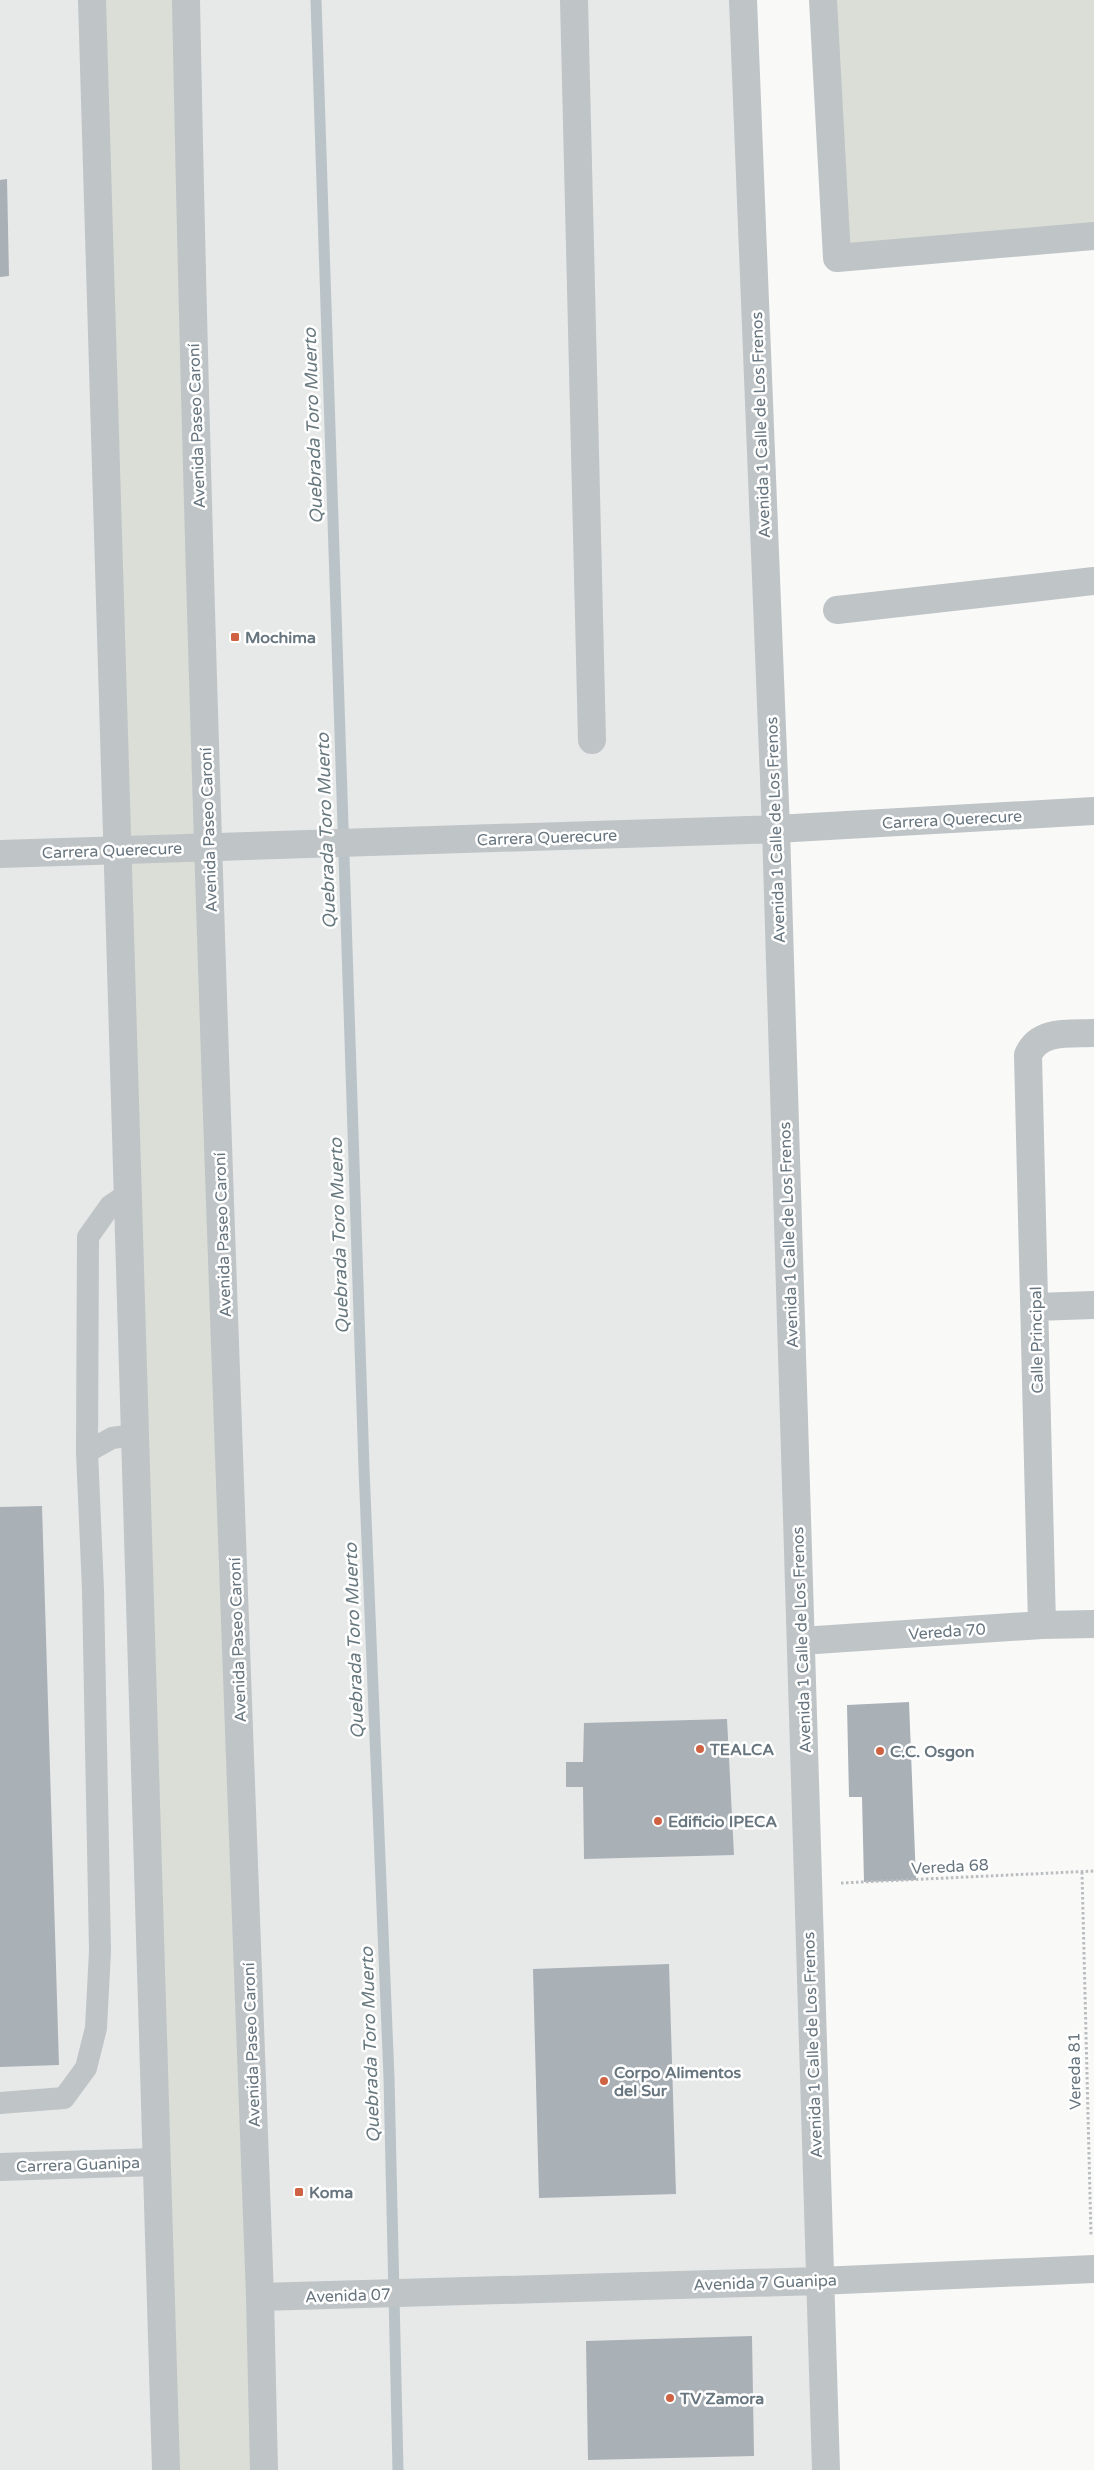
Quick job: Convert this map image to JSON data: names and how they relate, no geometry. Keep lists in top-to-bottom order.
{
  "streets": {
    "street": [
      "Avenida 1 Calle de Los Frenos",
      "Avenida Paseo Caroní",
      "Carrera Querecure",
      "Calle Principal",
      "Vereda 70",
      "Carrera Guanipa",
      "Avenida 7 Guanipa",
      "Avenida 07"
    ],
    "path": ["Vereda 68", "Vereda 81"]
  },
  "crossings": [
    ["Avenida 1 Calle de Los Frenos", "Carrera Querecure"],
    ["Avenida 1 Calle de Los Frenos", "Vereda 70"],
    ["Avenida 1 Calle de Los Frenos", "Vereda 68"],
    ["Avenida 1 Calle de Los Frenos", "Avenida 7 Guanipa"],
    ["Avenida Paseo Caroní", "Carrera Querecure"],
    ["Avenida Paseo Caroní", "Avenida 07"],
    ["Calle Principal", "Vereda 70"],
    ["Vereda 68", "Vereda 81"],
    ["Vereda 81", "Avenida 7 Guanipa"],
    ["Avenida 7 Guanipa", "Avenida 07"]
  ],
  "water": ["Quebrada Toro Muerto"],
  "places": {
    "transit": ["Mochima", "Koma"],
    "other": [
      "TEALCA",
      "C.C. Osgon",
      "Edificio IPECA",
      "Corpo Alimentos del Sur",
      "TV Zamora"
    ]
  }
}
